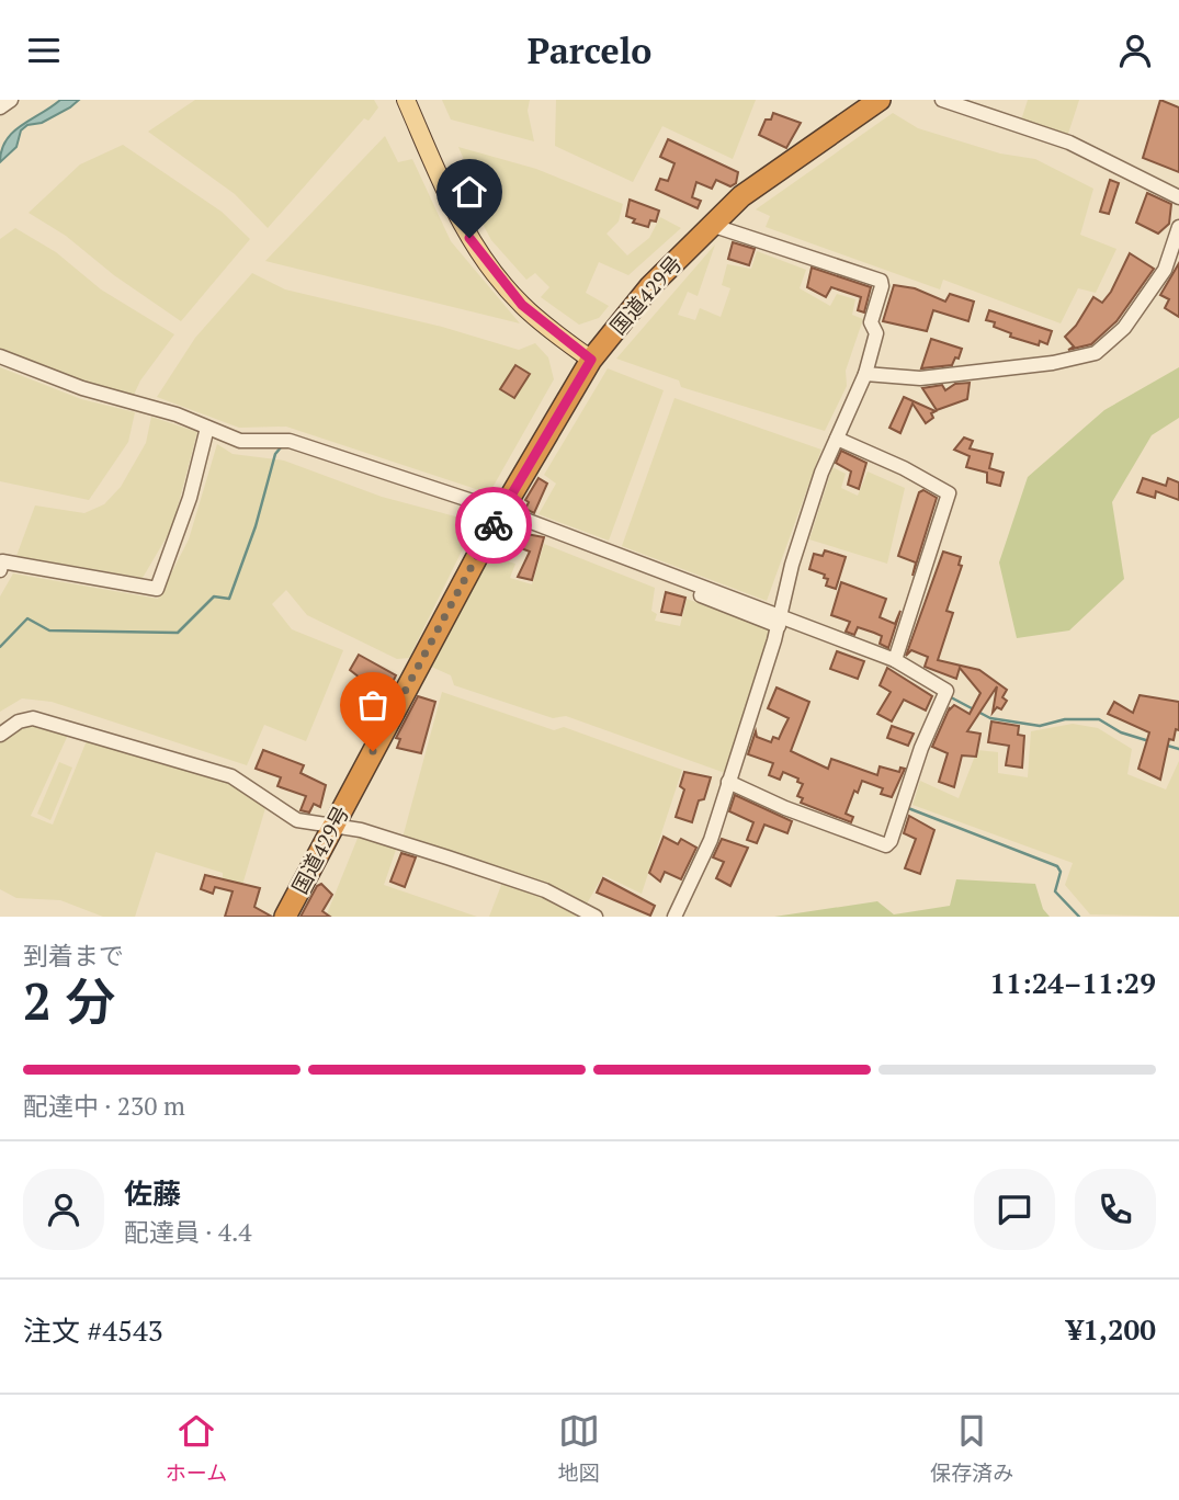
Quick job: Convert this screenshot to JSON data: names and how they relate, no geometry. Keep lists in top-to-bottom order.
{
  "streets": {
    "highway": ["国道429号"]
  },
  "page": {
    "header": "Parcelo",
    "heading": ["2 分", "到着まで", "11:24–11:29"],
    "panel": [
      "佐藤",
      "配達員 · 4.4",
      "注文 #4543",
      "¥1,200"
    ],
    "bar": "配達中 · 230 m",
    "tabs": ["ホーム", "地図", "保存済み"]
  }
}
